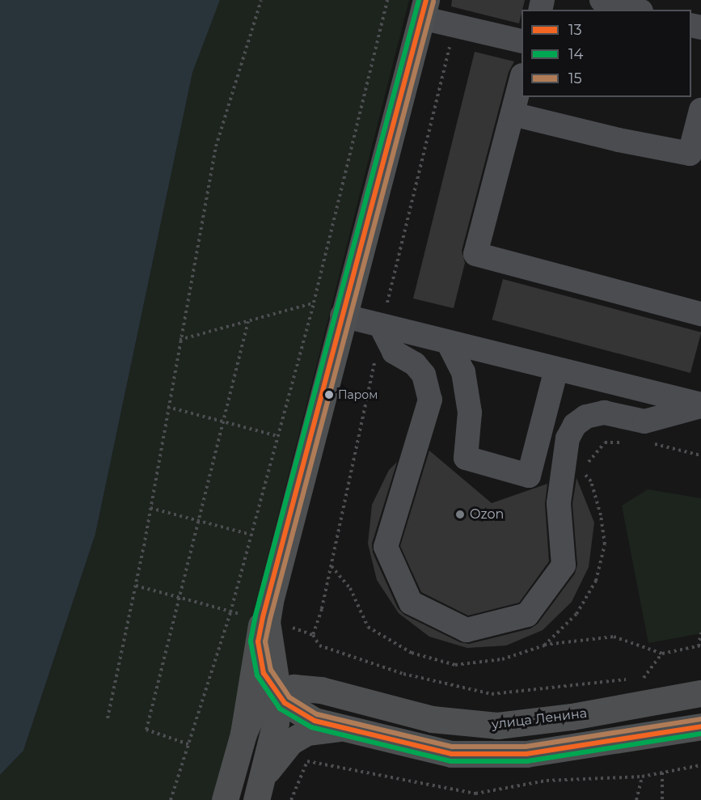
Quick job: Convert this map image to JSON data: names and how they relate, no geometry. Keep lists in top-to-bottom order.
{
  "streets": {
    "main road": ["улица Ленина"]
  },
  "places": ["Паром", "Ozon"],
  "lines": ["transit line 13", "transit line 14", "transit line 15"],
  "legend": ["13", "14", "15"]
}
